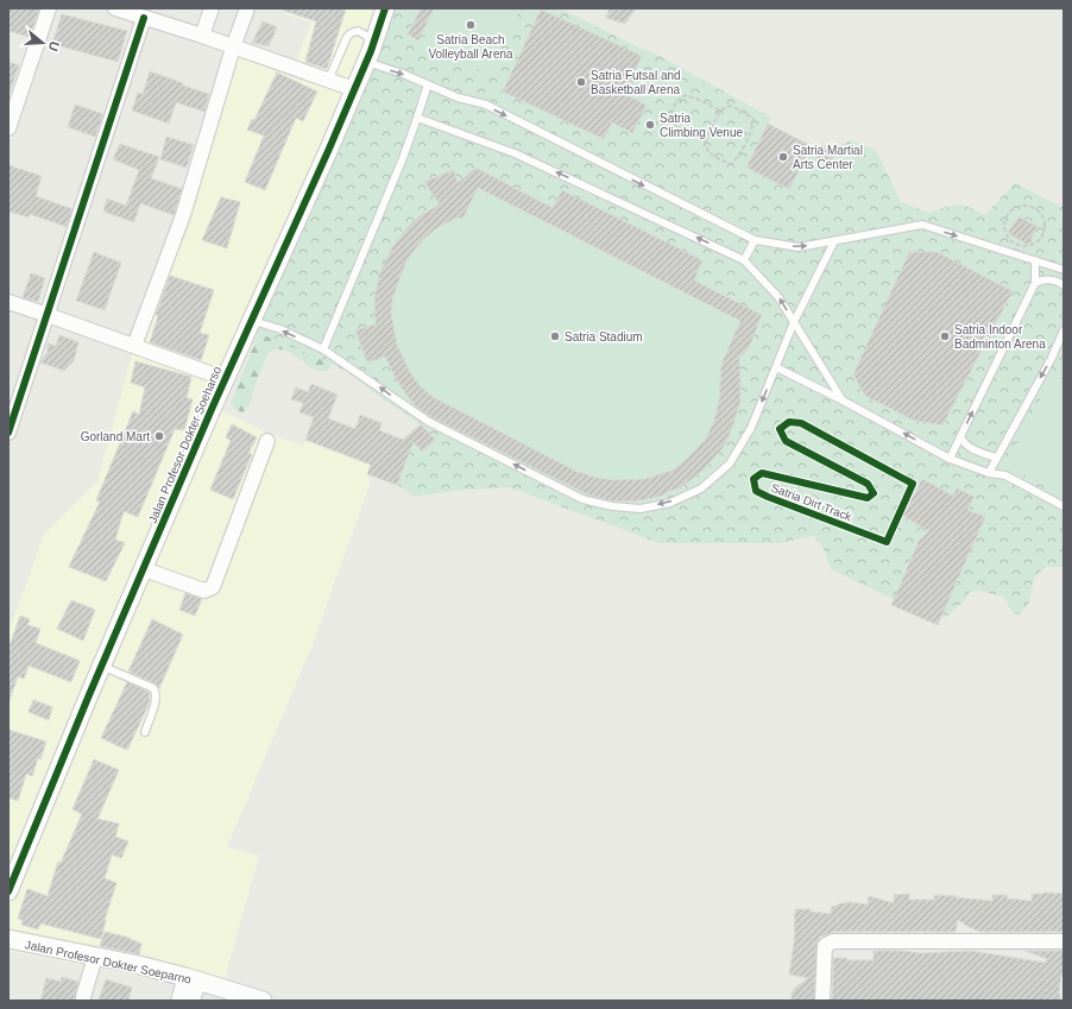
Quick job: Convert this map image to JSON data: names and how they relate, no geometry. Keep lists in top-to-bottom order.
{
  "streets": {
    "street": ["Jalan Profesor Dokter Soeharso", "Jalan Profesor Dokter Soeparno"],
    "cycle path": ["Satria Dirt Track"]
  },
  "places": [
    "Satria Beach Volleyball Arena",
    "Satria Futsal and Basketball Arena",
    "Satria Climbing Venue",
    "Satria Martial Arts Center",
    "Satria Stadium",
    "Satria Indoor Badminton Arena",
    "Gorland Mart"
  ],
  "north": "right"
}
